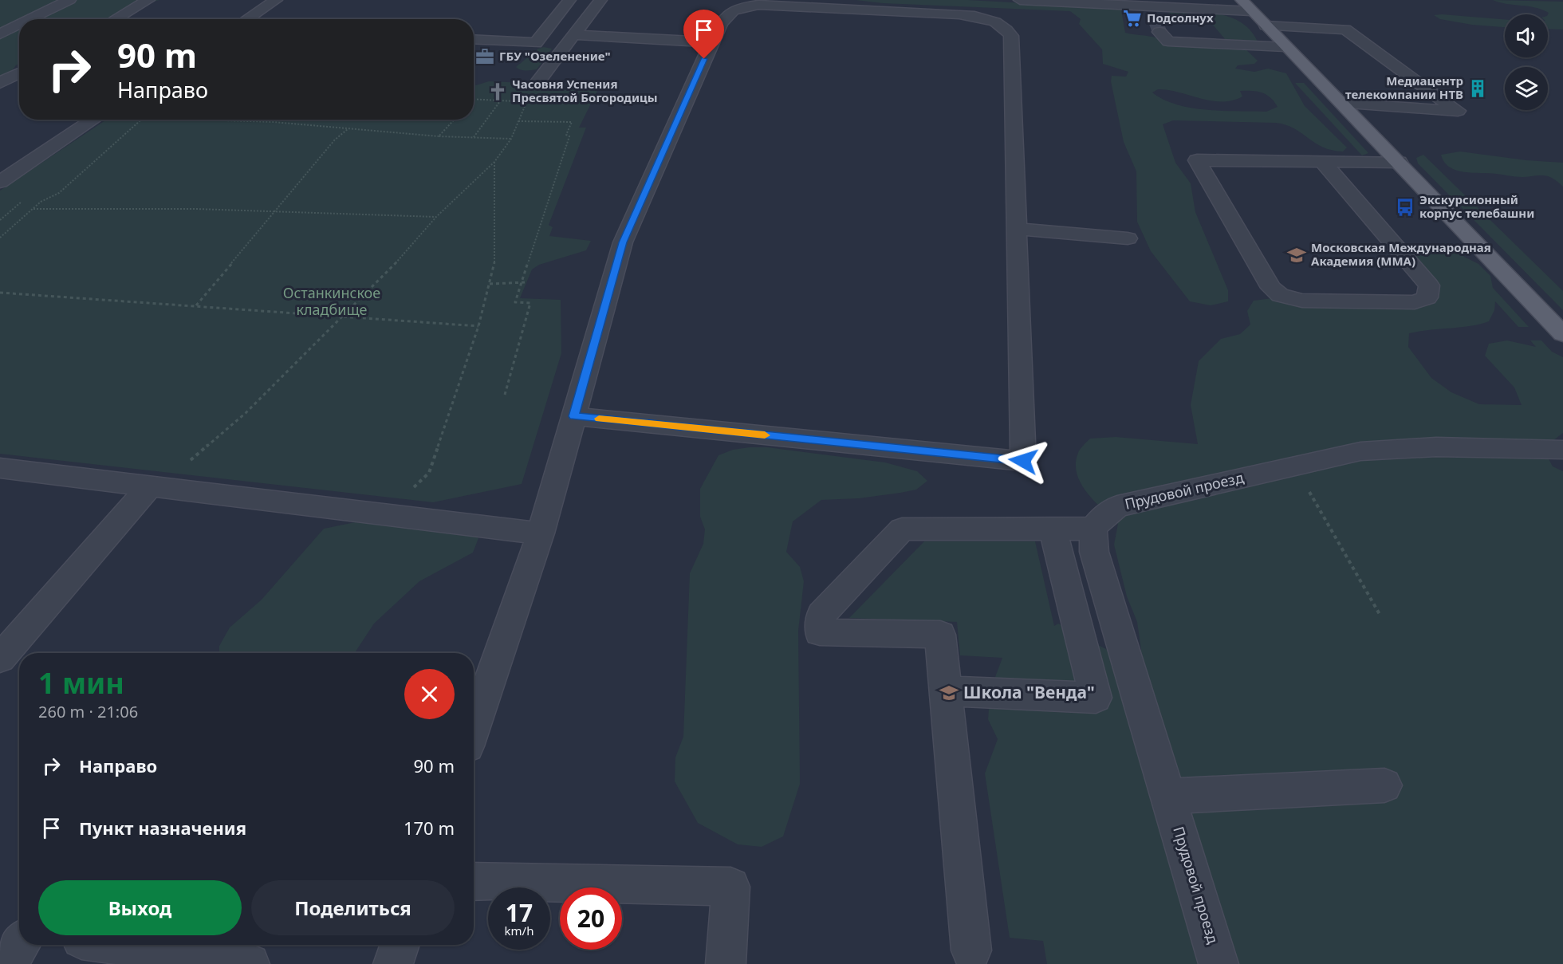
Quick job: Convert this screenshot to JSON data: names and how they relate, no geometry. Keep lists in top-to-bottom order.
{
  "streets": {
    "street": ["Прудовой проезд"]
  },
  "parks": ["Останкинское кладбище"],
  "places": {
    "supermarket": ["Подсолнух"],
    "office": ["ГБУ \"Озеленение\""],
    "building": ["Медиацентр телекомпании НТВ"],
    "church": ["Часовня Успения Пресвятой Богородицы"],
    "bus stop": ["Экскурсионный корпус телебашни"],
    "school or university": ["Московская Международная Академия (ММА)", "Школа \"Венда\""]
  },
  "page": {
    "turn": ["90 m", "Направо"],
    "heading": ["1 мин", "260 m · 21:06"],
    "list": [
      {
        "name": "Направо",
        "value": "90 m"
      },
      {
        "name": "Пункт назначения",
        "value": "170 m"
      }
    ],
    "buttons": ["Выход", "Поделиться"],
    "speed": "17 km/h",
    "limit": "20"
  }
}
